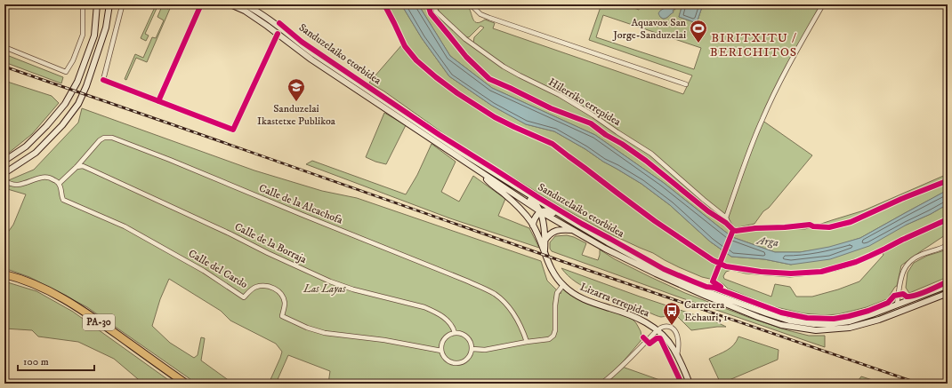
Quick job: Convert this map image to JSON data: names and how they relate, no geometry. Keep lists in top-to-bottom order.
{
  "streets": {
    "highway": ["PA-30"],
    "main road": ["Sanduzelaiko etorbidea", "Lizarra errepidea"],
    "street": [
      "Hilerriko errepidea",
      "Calle de la Alcachofa",
      "Calle de la Borraja",
      "Calle del Cardo"
    ]
  },
  "crossings": [
    ["Sanduzelaiko etorbidea", "Lizarra errepidea"],
    ["Calle de la Alcachofa", "Calle de la Borraja"],
    ["Calle de la Alcachofa", "Calle del Cardo"],
    ["Calle de la Borraja", "Calle del Cardo"]
  ],
  "districts": ["BIRITXITU / BERICHITOS"],
  "water": ["Arga"],
  "parks": ["Las Layas"],
  "places": {
    "sports": ["Aquavox San Jorge-Sanduzelai"],
    "school or university": ["Sanduzelai Ikastetxe Publikoa"],
    "bus stop": ["Carretera Echauri, 1"]
  },
  "scale_bar": "100 m"
}
